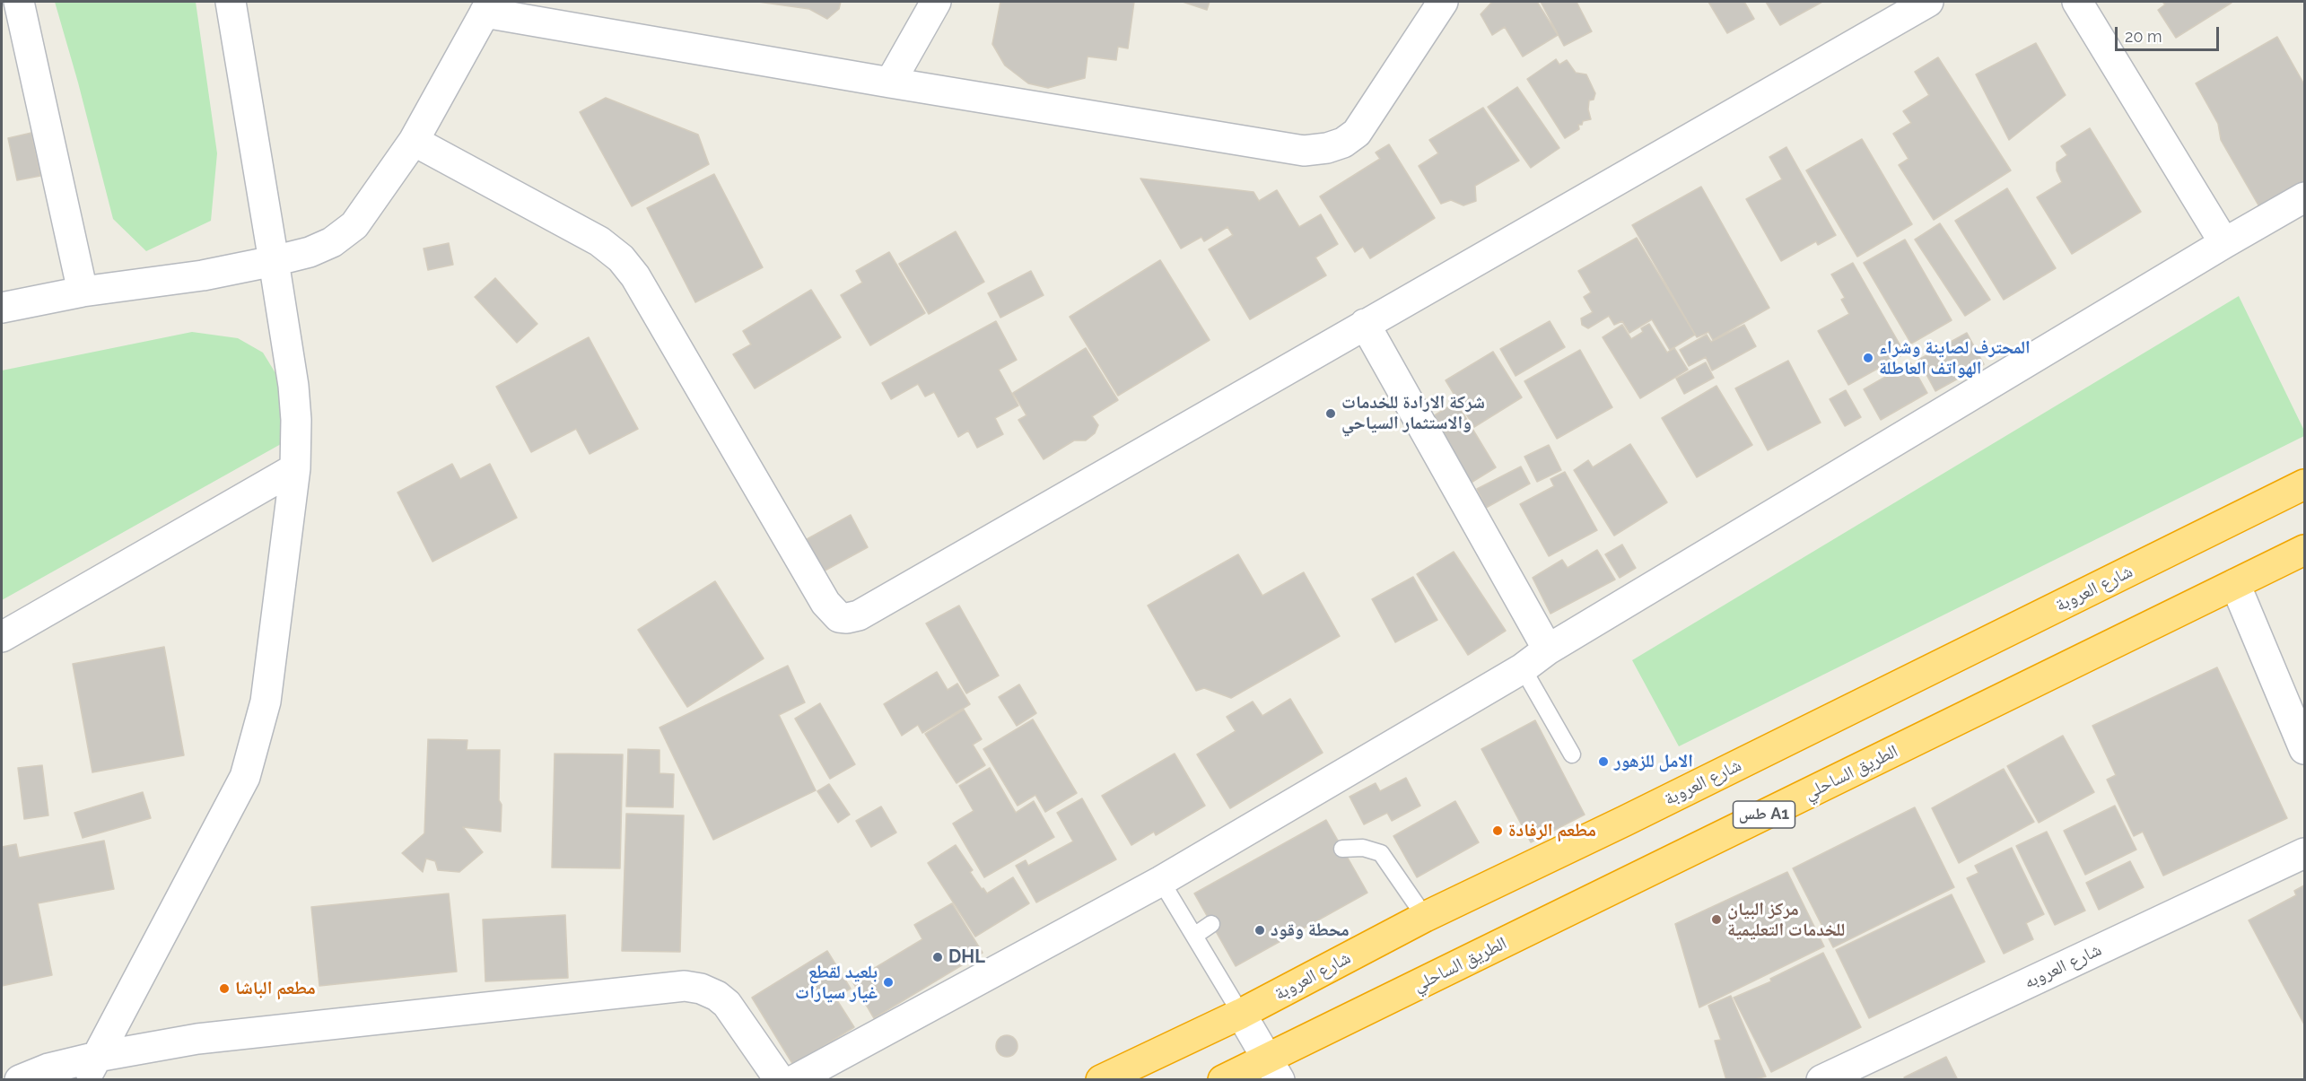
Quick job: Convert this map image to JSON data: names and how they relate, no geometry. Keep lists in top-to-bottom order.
{
  "streets": {
    "highway": ["شارع العروبة", "الطريق الساحلي", "طس A1"],
    "street": ["شارع العروبه"]
  },
  "places": [
    "المحترف لصاينة وشراء الهواتف العاطلة",
    "شركة الارادة للخدمات والاستثمار السياحي",
    "الامل للزهور",
    "مطعم الرفادة",
    "مركز البيان للخدمات التعليمية",
    "محطة وقود",
    "DHL",
    "بلعيد لقطع غيار سيارات",
    "مطعم الباشا"
  ],
  "scale_bar": "20 m"
}
